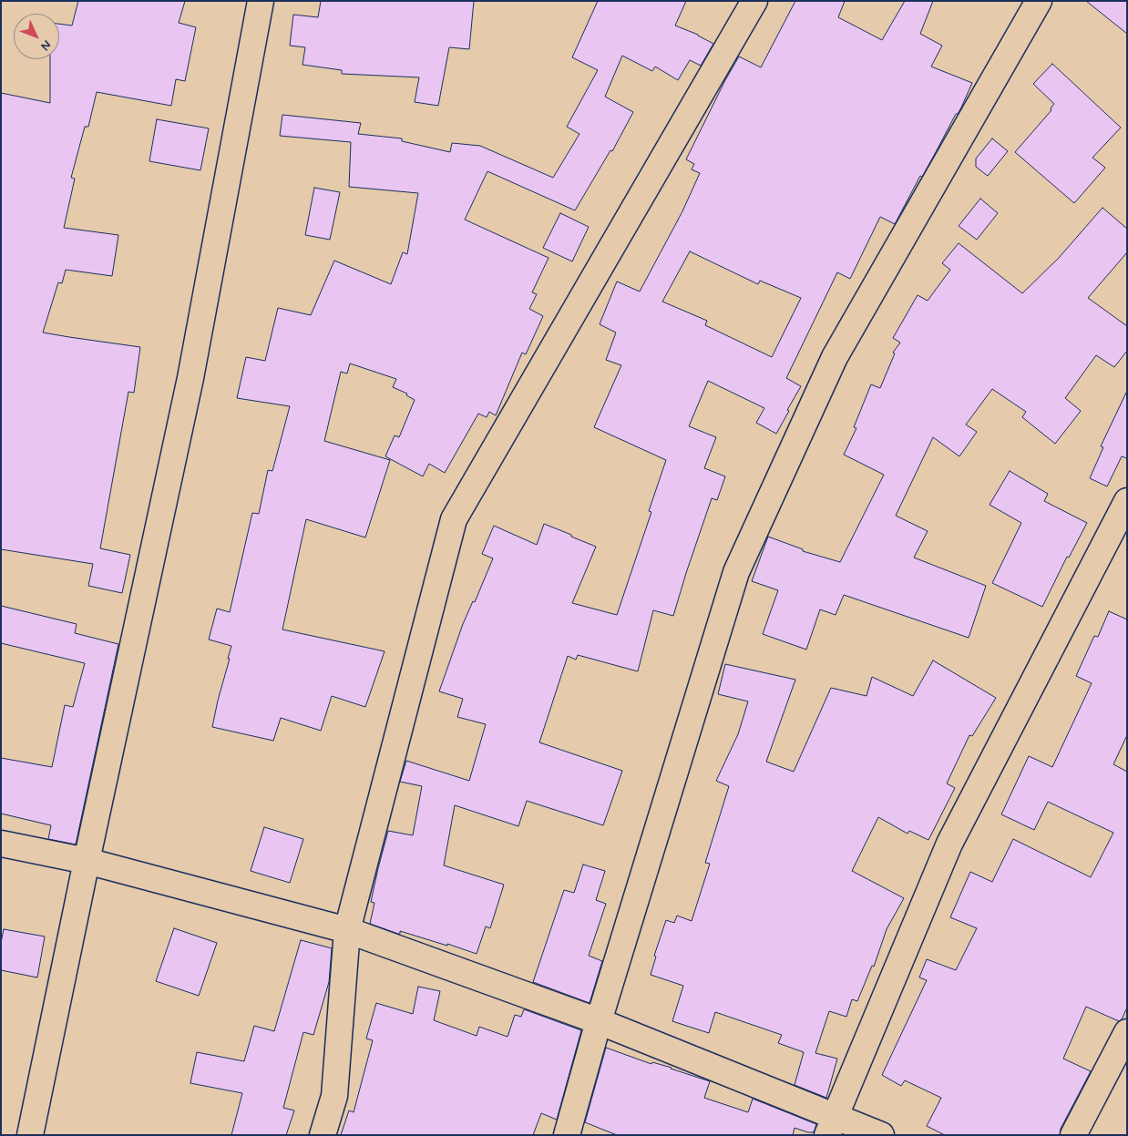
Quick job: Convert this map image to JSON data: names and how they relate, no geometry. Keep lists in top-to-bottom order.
{
  "north": "bottom right"
}
